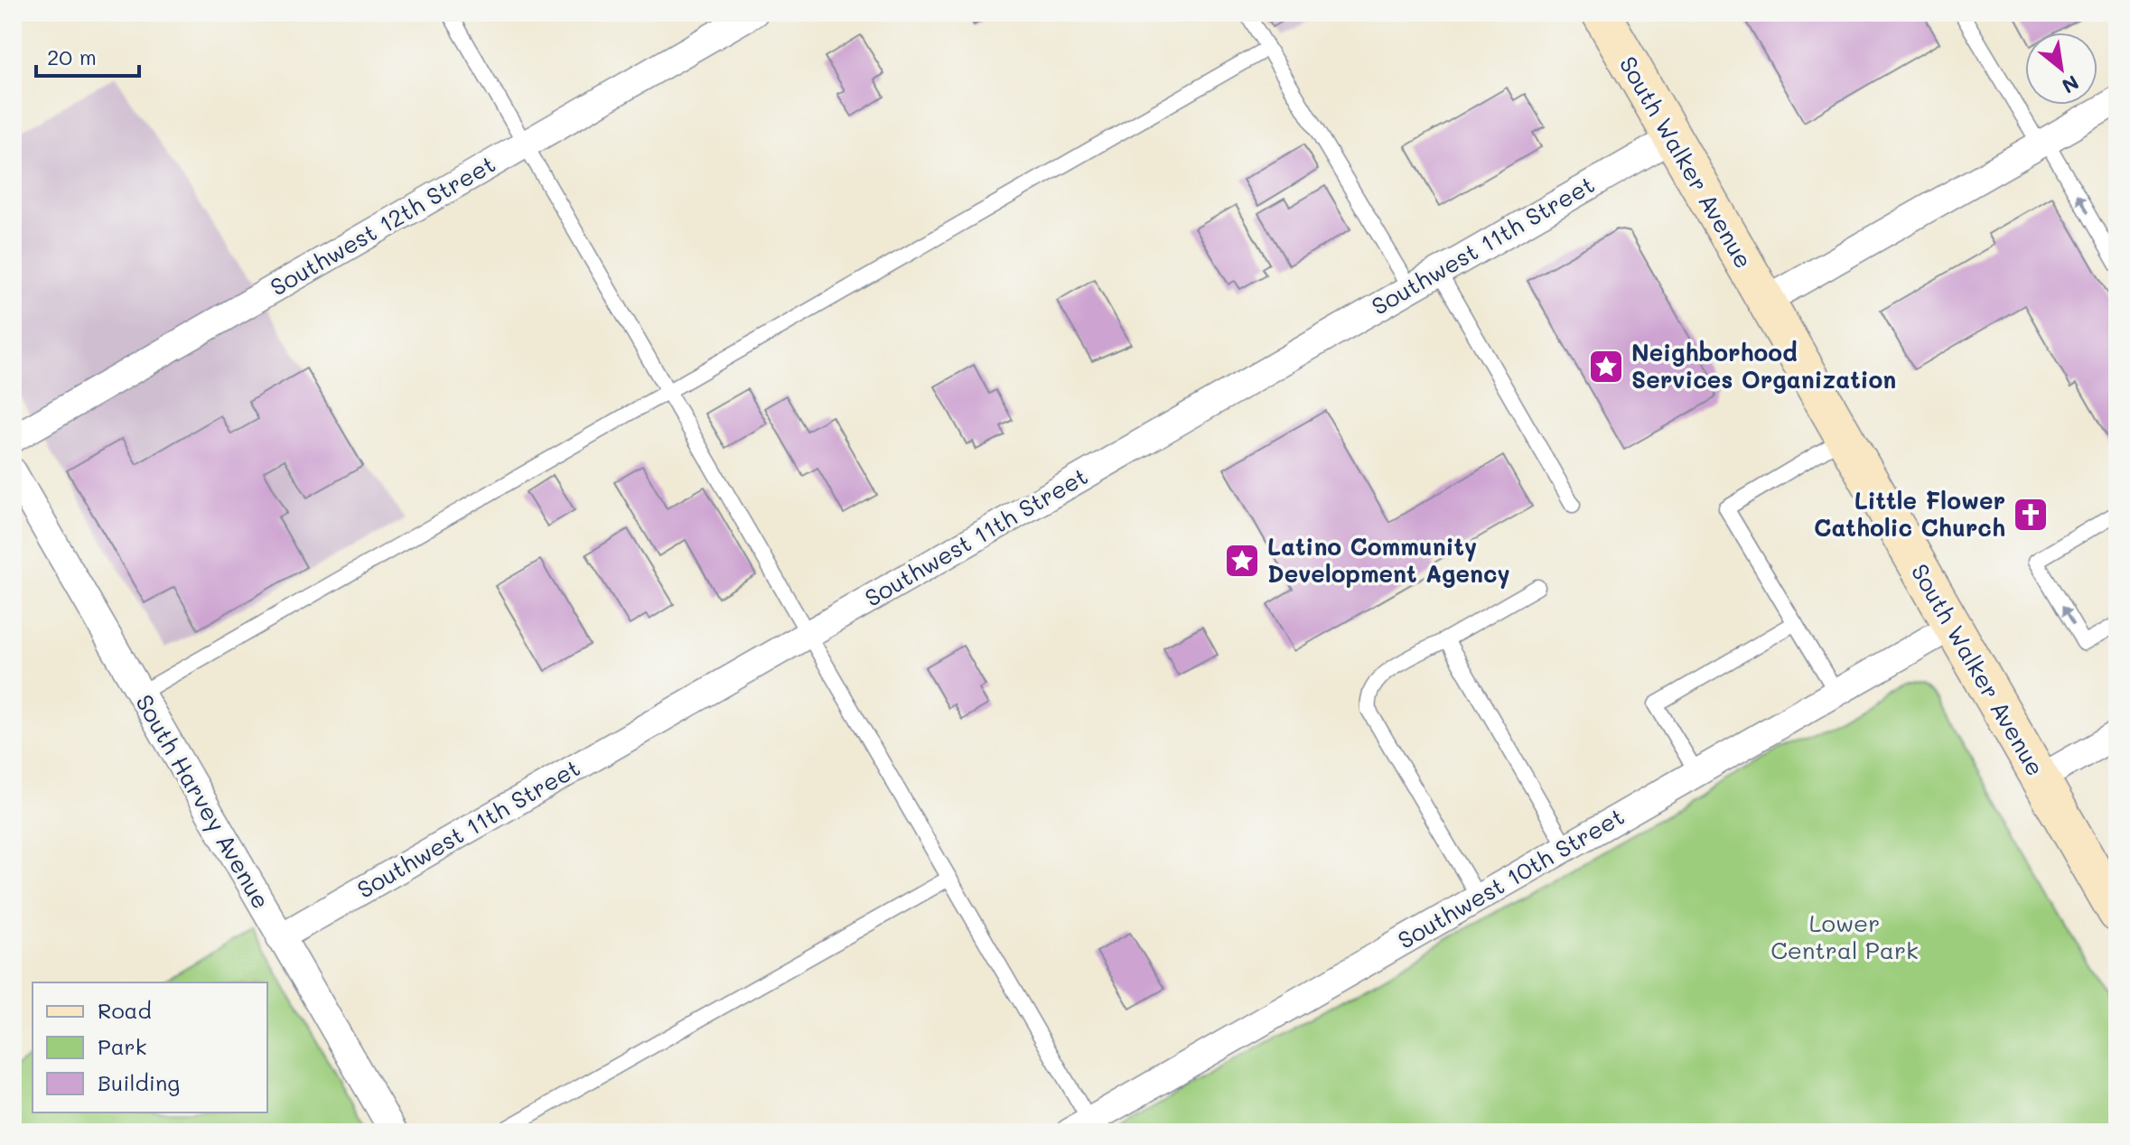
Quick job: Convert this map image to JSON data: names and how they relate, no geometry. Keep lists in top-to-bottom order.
{
  "streets": {
    "main road": ["South Walker Avenue"],
    "street": [
      "Southwest 12th Street",
      "Southwest 11th Street",
      "South Harvey Avenue",
      "Southwest 10th Street"
    ]
  },
  "crossings": [
    ["South Walker Avenue", "Southwest 11th Street"],
    ["South Walker Avenue", "Southwest 10th Street"],
    ["Southwest 11th Street", "South Harvey Avenue"]
  ],
  "parks": ["Lower Central Park"],
  "places": {
    "place": ["Neighborhood Services Organization", "Latino Community Development Agency"],
    "church": ["Little Flower Catholic Church"]
  },
  "legend": ["Road", "Park", "Building"],
  "scale_bar": "20 m",
  "north": "bottom right"
}
